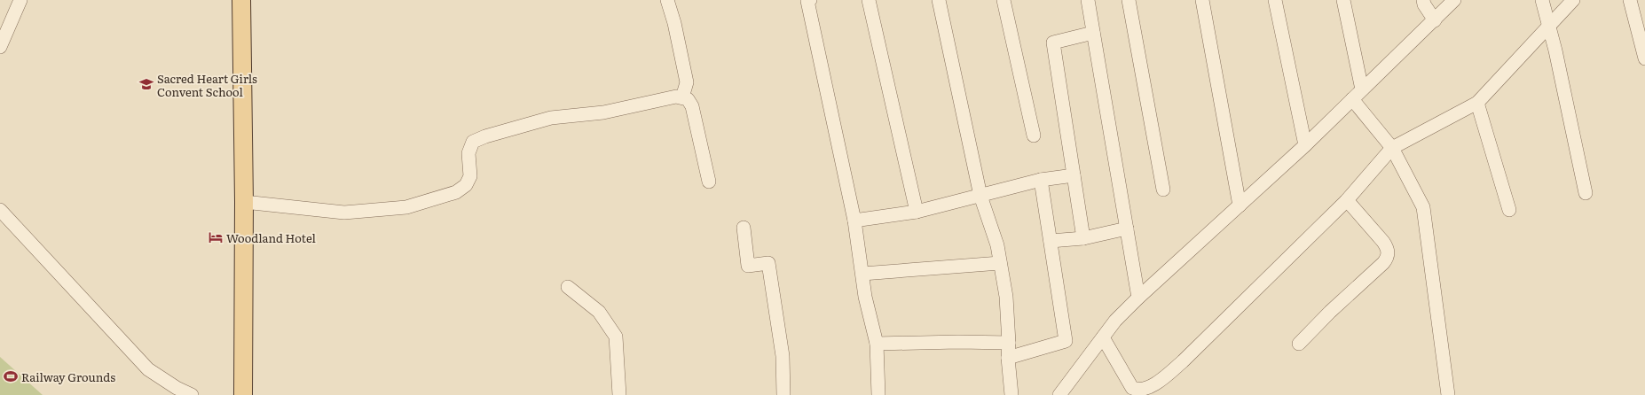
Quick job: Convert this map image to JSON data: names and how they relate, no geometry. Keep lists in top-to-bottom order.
{
  "places": {
    "school or university": ["Sacred Heart Girls Convent School"],
    "hotel": ["Woodland Hotel"],
    "sports": ["Railway Grounds"]
  }
}
